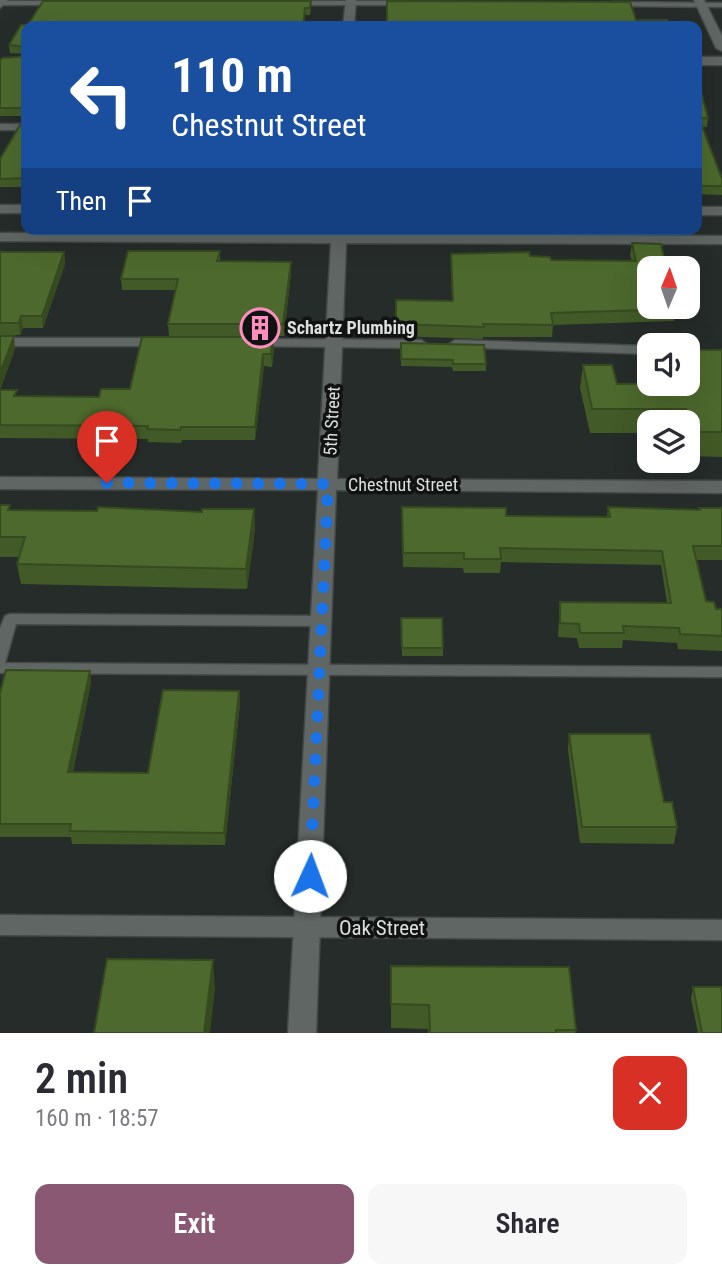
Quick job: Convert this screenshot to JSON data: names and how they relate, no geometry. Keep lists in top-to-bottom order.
{
  "streets": {
    "street": ["5th Street", "Chestnut Street", "Oak Street"]
  },
  "crossings": [
    ["5th Street", "Chestnut Street"],
    ["5th Street", "Oak Street"]
  ],
  "places": {
    "building": ["Schartz Plumbing"]
  },
  "north": "top",
  "page": {
    "turn": ["110 m", "Chestnut Street"],
    "then": "Then",
    "heading": ["2 min", "160 m · 18:57"],
    "buttons": ["Exit", "Share"]
  }
}
